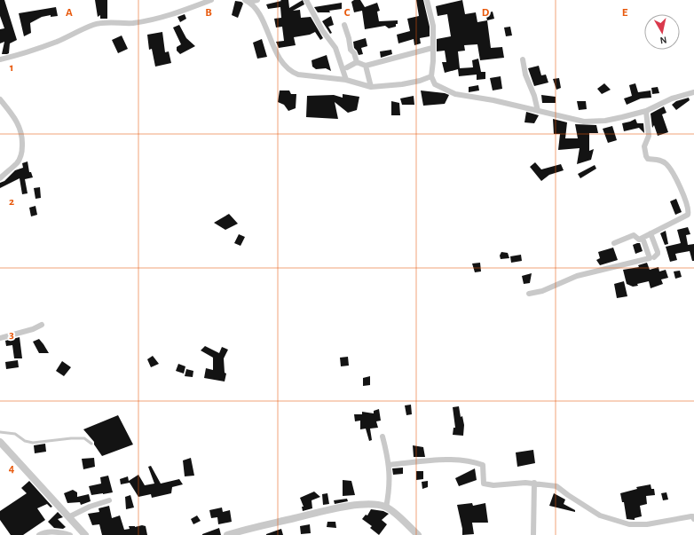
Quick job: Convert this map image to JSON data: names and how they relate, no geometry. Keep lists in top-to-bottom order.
{
  "north": "bottom",
  "grid": {
    "columns": [
      "A",
      "B",
      "C",
      "D",
      "E"
    ],
    "rows": [
      "1",
      "2",
      "3",
      "4"
    ]
  }
}
